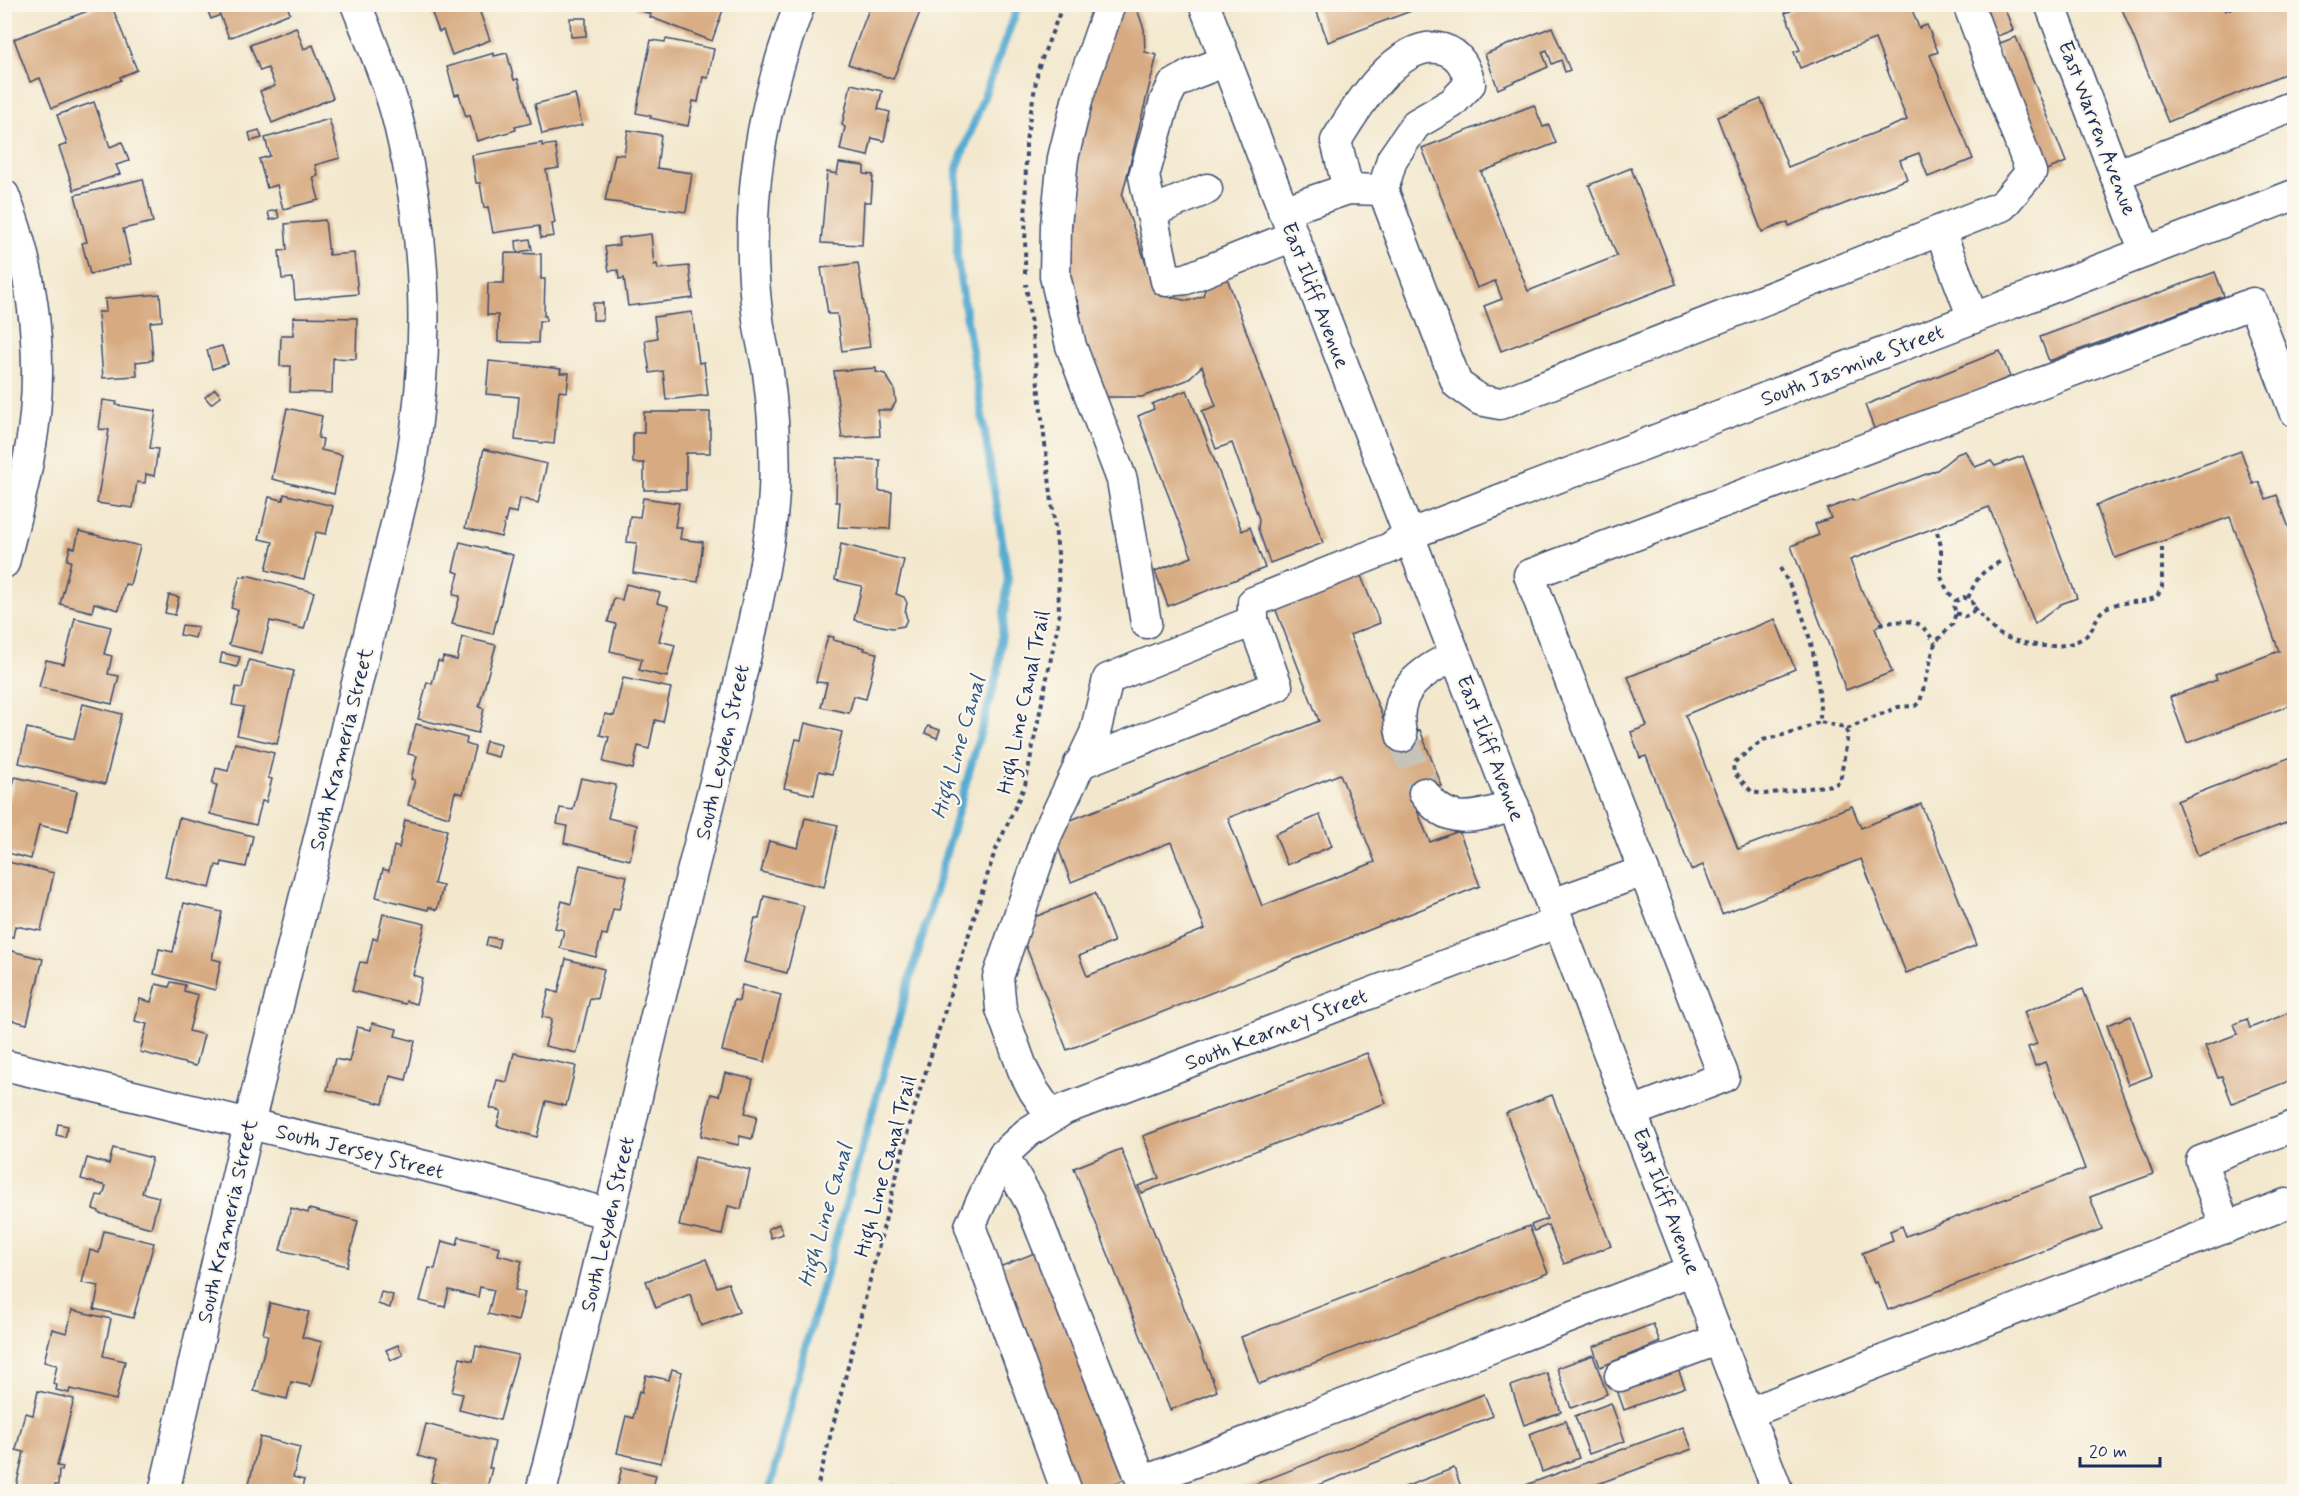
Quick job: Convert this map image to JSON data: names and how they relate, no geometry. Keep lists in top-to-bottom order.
{
  "streets": {
    "street": [
      "East Warren Avenue",
      "East Iliff Avenue",
      "South Jasmine Street",
      "South Krameria Street",
      "South Leyden Street",
      "South Kearney Street",
      "South Jersey Street"
    ],
    "path": ["High Line Canal Trail"]
  },
  "crossings": [
    ["East Warren Avenue", "South Jasmine Street"],
    ["East Iliff Avenue", "South Jasmine Street"],
    ["East Iliff Avenue", "South Kearney Street"],
    ["South Krameria Street", "South Jersey Street"],
    ["South Leyden Street", "South Jersey Street"]
  ],
  "water": ["High Line Canal"],
  "scale_bar": "20 m"
}
